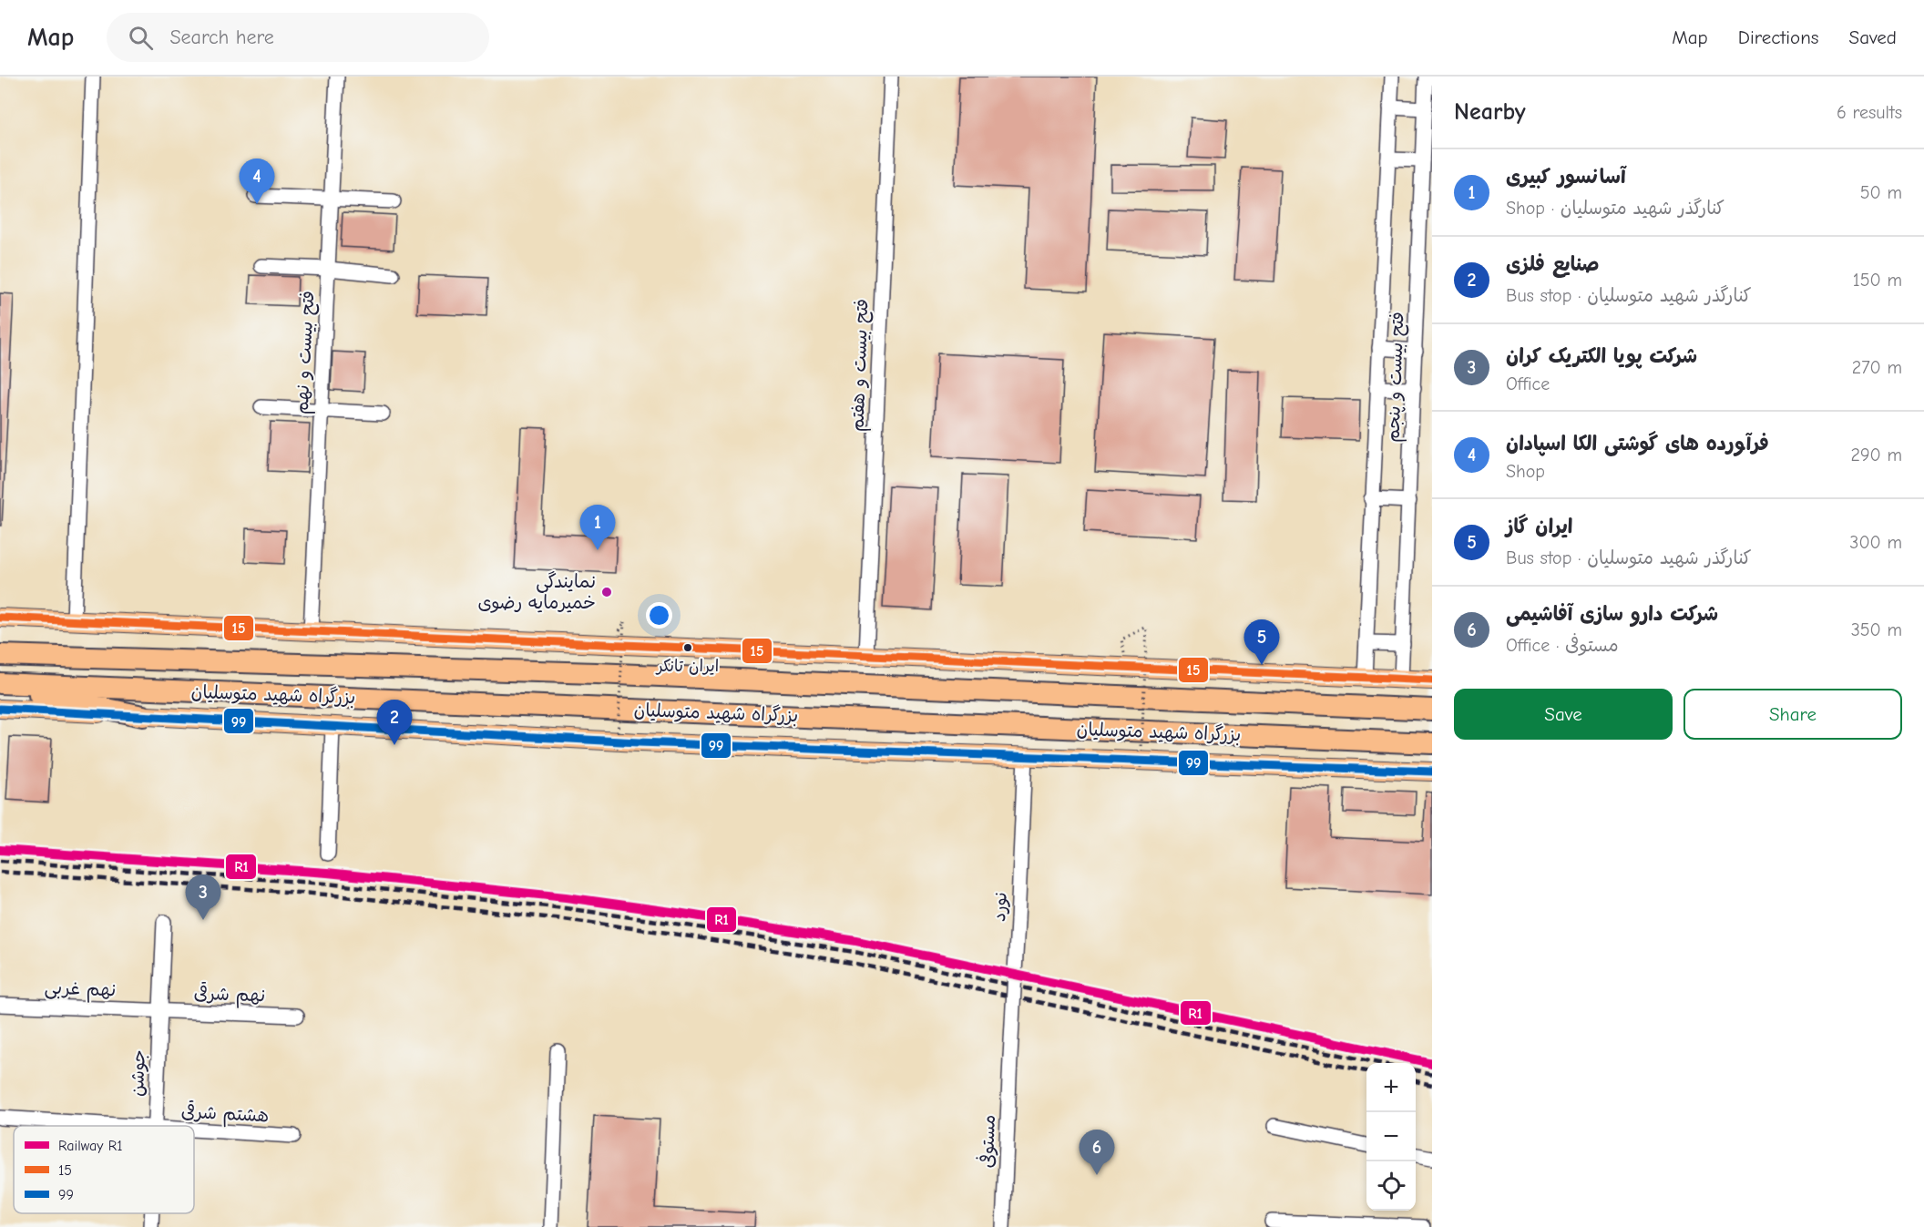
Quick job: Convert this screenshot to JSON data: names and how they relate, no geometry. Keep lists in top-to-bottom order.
{
  "streets": {
    "highway": ["بزرگراه شهید متوسلیان"],
    "street": [
      "فتح بیست و نهم",
      "فتح بیست و هفتم",
      "فتح بیست و پنجم",
      "نورد",
      "نهم غربی",
      "نهم شرقی",
      "جوشن",
      "هشتم شرقی",
      "مستوفی"
    ]
  },
  "crossings": [
    ["نورد", "مستوفی"],
    ["نهم غربی", "نهم شرقی"],
    ["نهم غربی", "جوشن"],
    ["نهم شرقی", "جوشن"]
  ],
  "places": ["نمایندگی خمیرمایه رضوی", "ایران تانکر"],
  "lines": ["transit line 15", "transit line 99", "rail line R1"],
  "legend": ["Railway R1", "15", "99"],
  "page": {
    "header": "Map",
    "search": "Search here",
    "nav": ["Map", "Directions", "Saved"],
    "heading": ["Nearby", "6 results"],
    "list": [
      {
        "mark": "1",
        "name": "آسانسور کبیری",
        "note": "Shop · کنارگذر شهید متوسلیان",
        "value": "50 m"
      },
      {
        "mark": "2",
        "name": "صنایع فلزی",
        "note": "Bus stop · کنارگذر شهید متوسلیان",
        "value": "150 m"
      },
      {
        "mark": "3",
        "name": "شرکت پویا الکتریک کران",
        "note": "Office",
        "value": "270 m"
      },
      {
        "mark": "4",
        "name": "فرآورده های گوشتی الکا اسپادان",
        "note": "Shop",
        "value": "290 m"
      },
      {
        "mark": "5",
        "name": "ایران گاز",
        "note": "Bus stop · کنارگذر شهید متوسلیان",
        "value": "300 m"
      },
      {
        "mark": "6",
        "name": "شرکت دارو سازی آفاشیمی",
        "note": "Office · مستوفی",
        "value": "350 m"
      }
    ],
    "pins": [
      "4",
      "1",
      "5",
      "2",
      "3",
      "6"
    ],
    "buttons": ["Save", "Share"],
    "map_buttons": ["+", "−"]
  }
}
